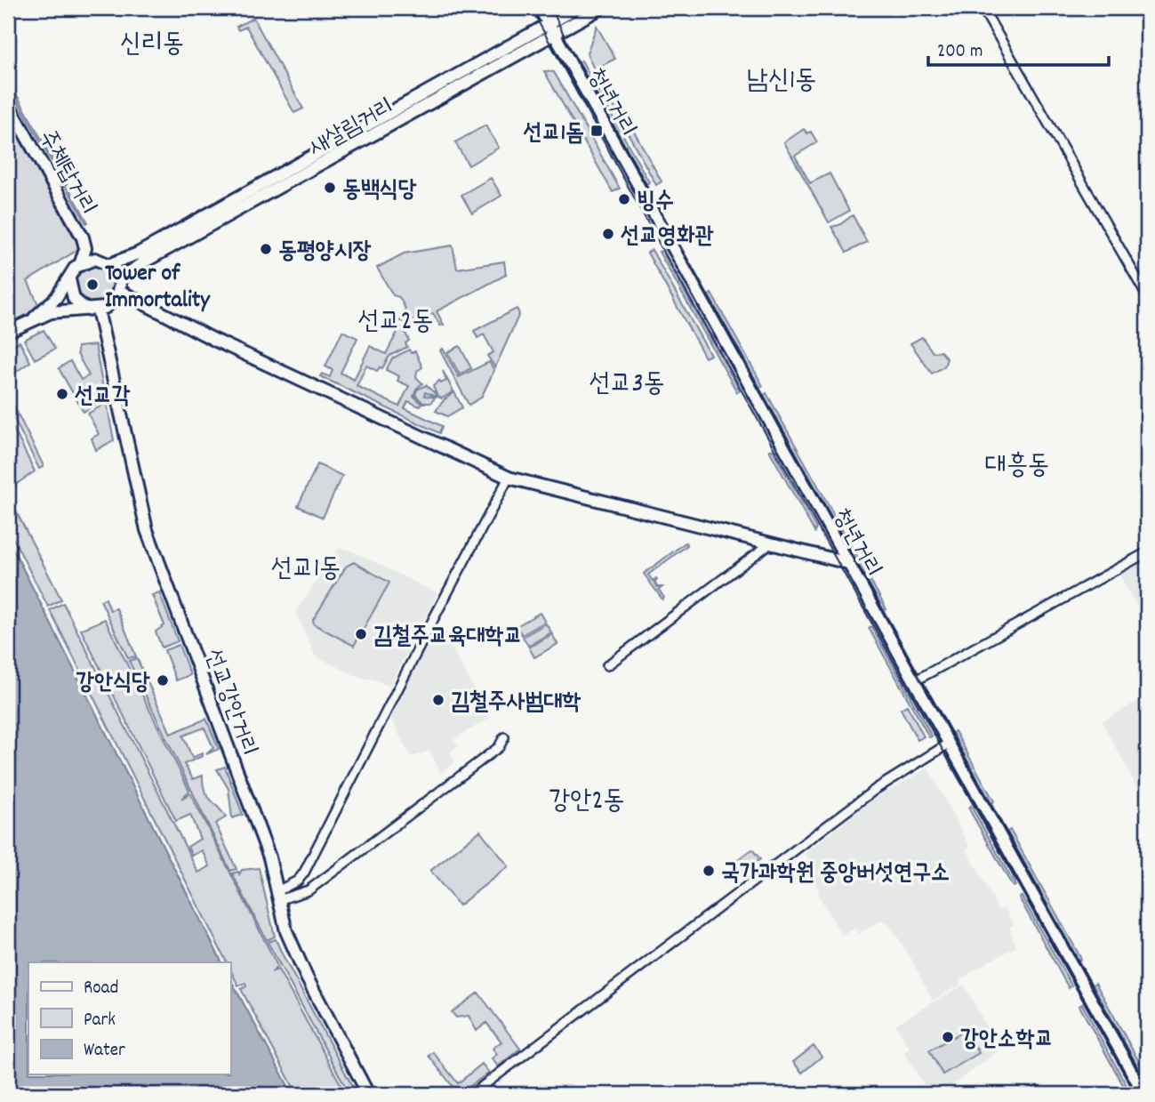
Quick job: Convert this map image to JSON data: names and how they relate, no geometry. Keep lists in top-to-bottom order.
{
  "streets": {
    "main road": [
      "청년거리",
      "새살림거리",
      "주체탑거리",
      "선교강안거리"
    ]
  },
  "crossings": [
    ["청년거리", "새살림거리"],
    ["새살림거리", "주체탑거리"],
    ["새살림거리", "선교강안거리"],
    ["주체탑거리", "선교강안거리"]
  ],
  "districts": [
    "신리동",
    "남신1동",
    "선교2동",
    "선교3동",
    "대흥동",
    "선교1동",
    "강안2동"
  ],
  "places": {
    "transit": ["선교1돔"],
    "other": [
      "동백식당",
      "빙수",
      "선교영화관",
      "동평양시장",
      "Tower of Immortality",
      "선교각",
      "김철주교육대학교",
      "강안식당",
      "김철주사범대학",
      "국가과학원 중앙버섯연구소",
      "강안소학교"
    ]
  },
  "legend": ["Road", "Park", "Water"],
  "scale_bar": "200 m"
}
